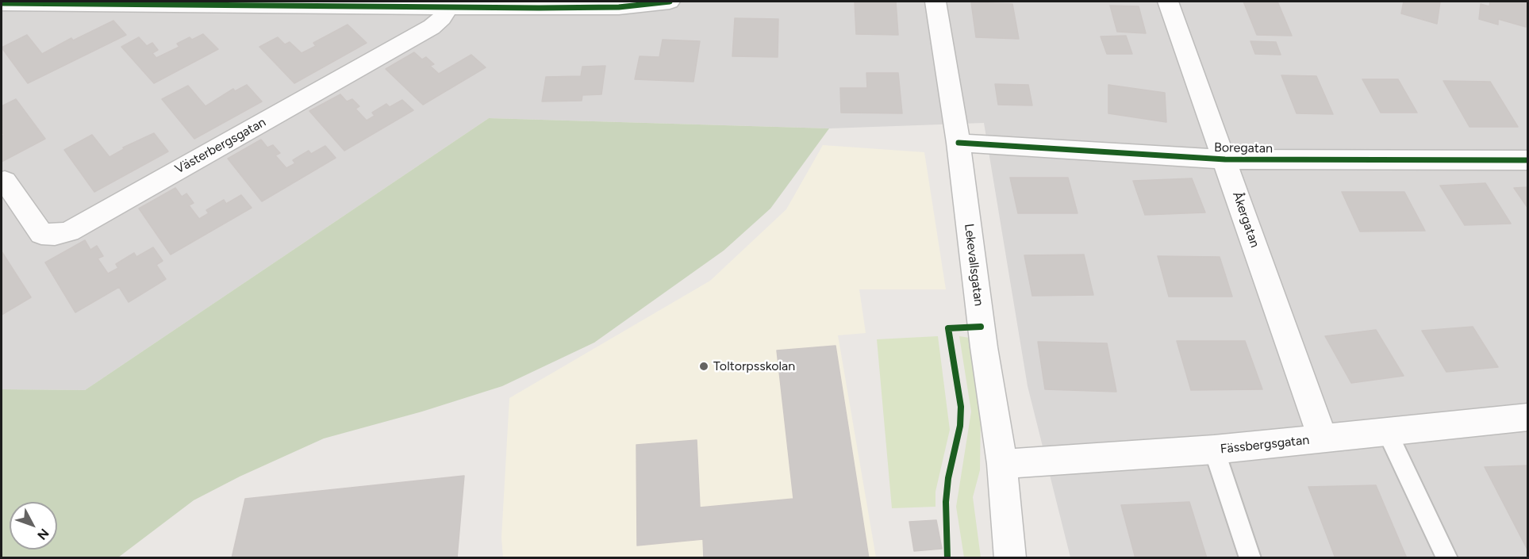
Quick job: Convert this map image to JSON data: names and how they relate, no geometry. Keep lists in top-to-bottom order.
{
  "streets": {
    "street": [
      "Västerbergsgatan",
      "Boregatan",
      "Åkergatan",
      "Lekevallsgatan",
      "Fässbergsgatan"
    ]
  },
  "crossings": [
    ["Boregatan", "Åkergatan"],
    ["Boregatan", "Lekevallsgatan"],
    ["Åkergatan", "Fässbergsgatan"],
    ["Lekevallsgatan", "Fässbergsgatan"]
  ],
  "places": ["Toltorpsskolan"],
  "north": "bottom right"
}
